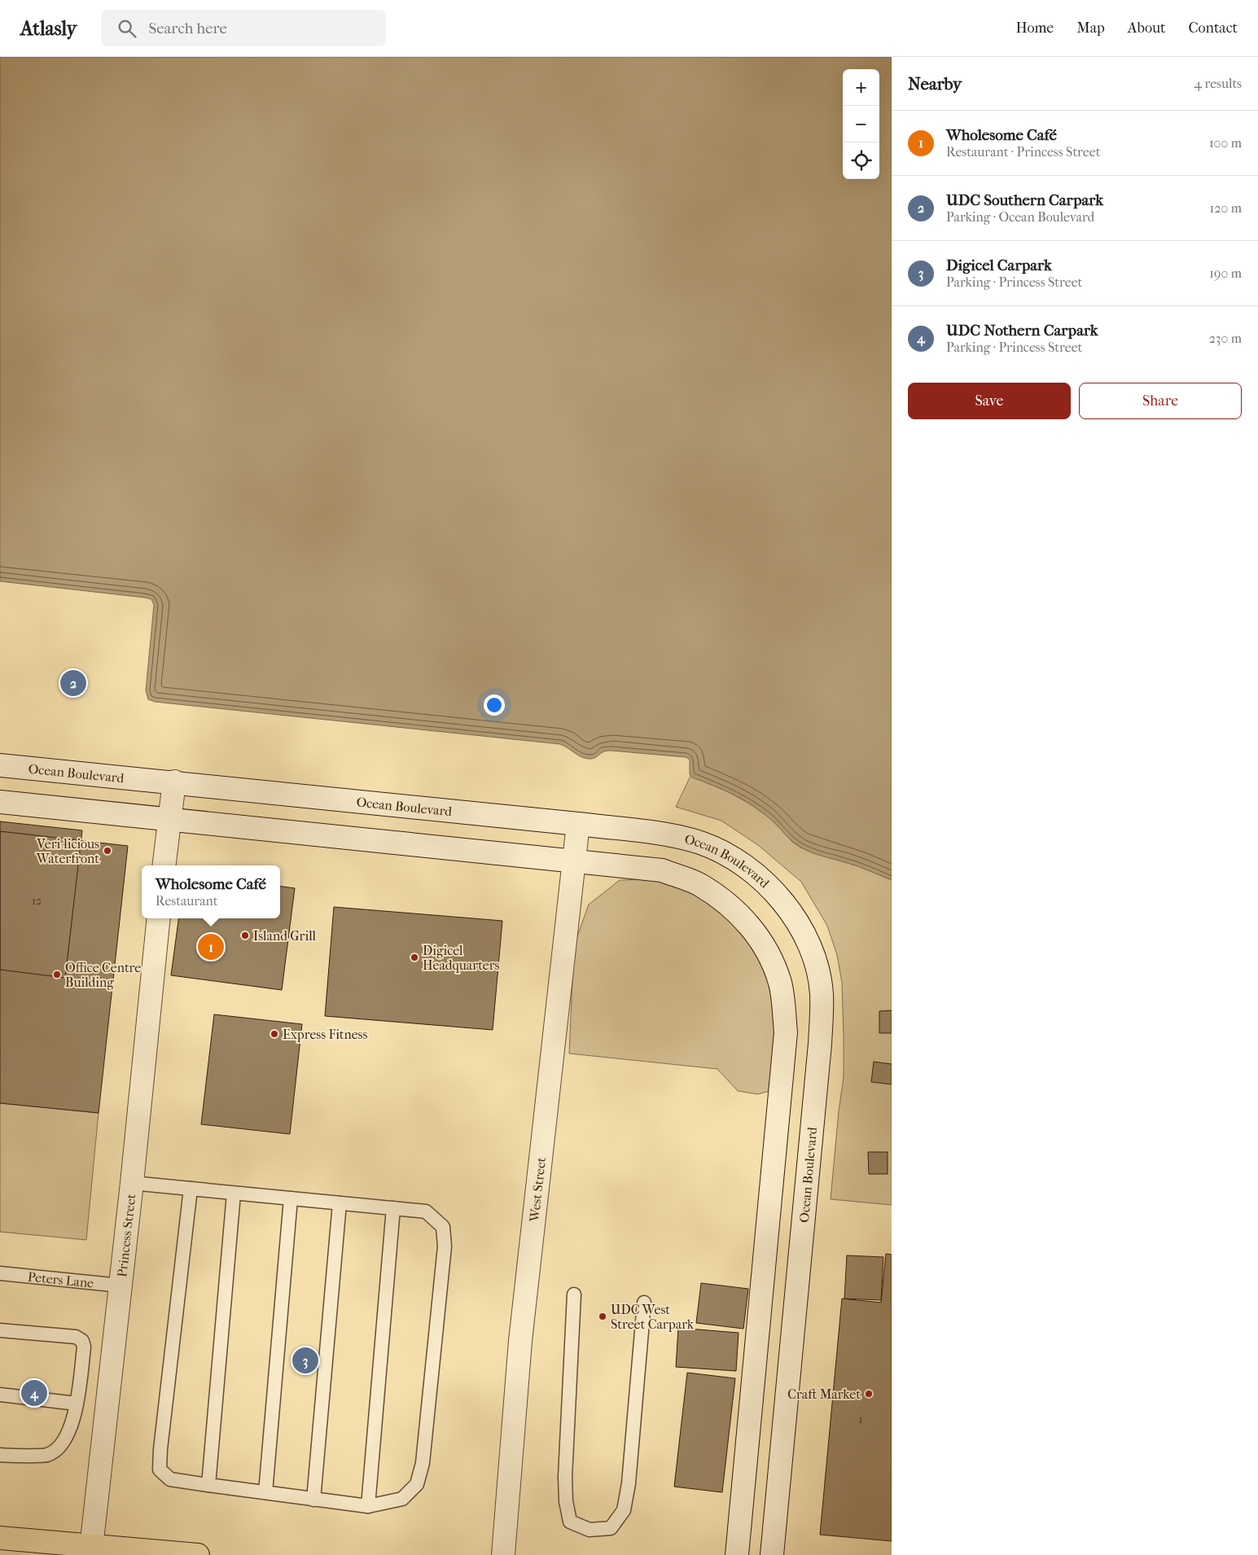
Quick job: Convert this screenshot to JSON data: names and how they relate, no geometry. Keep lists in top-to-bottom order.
{
  "streets": {
    "street": ["Ocean Boulevard", "West Street", "Princess Street"],
    "lane": ["Peters Lane"]
  },
  "crossings": [
    ["Ocean Boulevard", "West Street"],
    ["Princess Street", "Peters Lane"]
  ],
  "places": [
    "Veri-licious Waterfront",
    "Island Grill",
    "Digicel Headquarters",
    "Office Centre Building",
    "Express Fitness",
    "UDC West Street Carpark",
    "Craft Market"
  ],
  "house_numbers": ["12", "1"],
  "page": {
    "header": "Atlasly",
    "search": "Search here",
    "nav": [
      "Home",
      "Map",
      "About",
      "Contact"
    ],
    "heading": ["Nearby", "4 results"],
    "map_buttons": ["+", "−"],
    "list": [
      {
        "mark": "1",
        "name": "Wholesome Café",
        "note": "Restaurant · Princess Street",
        "value": "100 m"
      },
      {
        "mark": "2",
        "name": "UDC Southern Carpark",
        "note": "Parking · Ocean Boulevard",
        "value": "120 m"
      },
      {
        "mark": "3",
        "name": "Digicel Carpark",
        "note": "Parking · Princess Street",
        "value": "190 m"
      },
      {
        "mark": "4",
        "name": "UDC Nothern Carpark",
        "note": "Parking · Princess Street",
        "value": "230 m"
      }
    ],
    "buttons": ["Save", "Share"],
    "pins": [
      "2",
      "1",
      "3",
      "4"
    ],
    "popup": ["Wholesome Café", "Restaurant"]
  }
}
